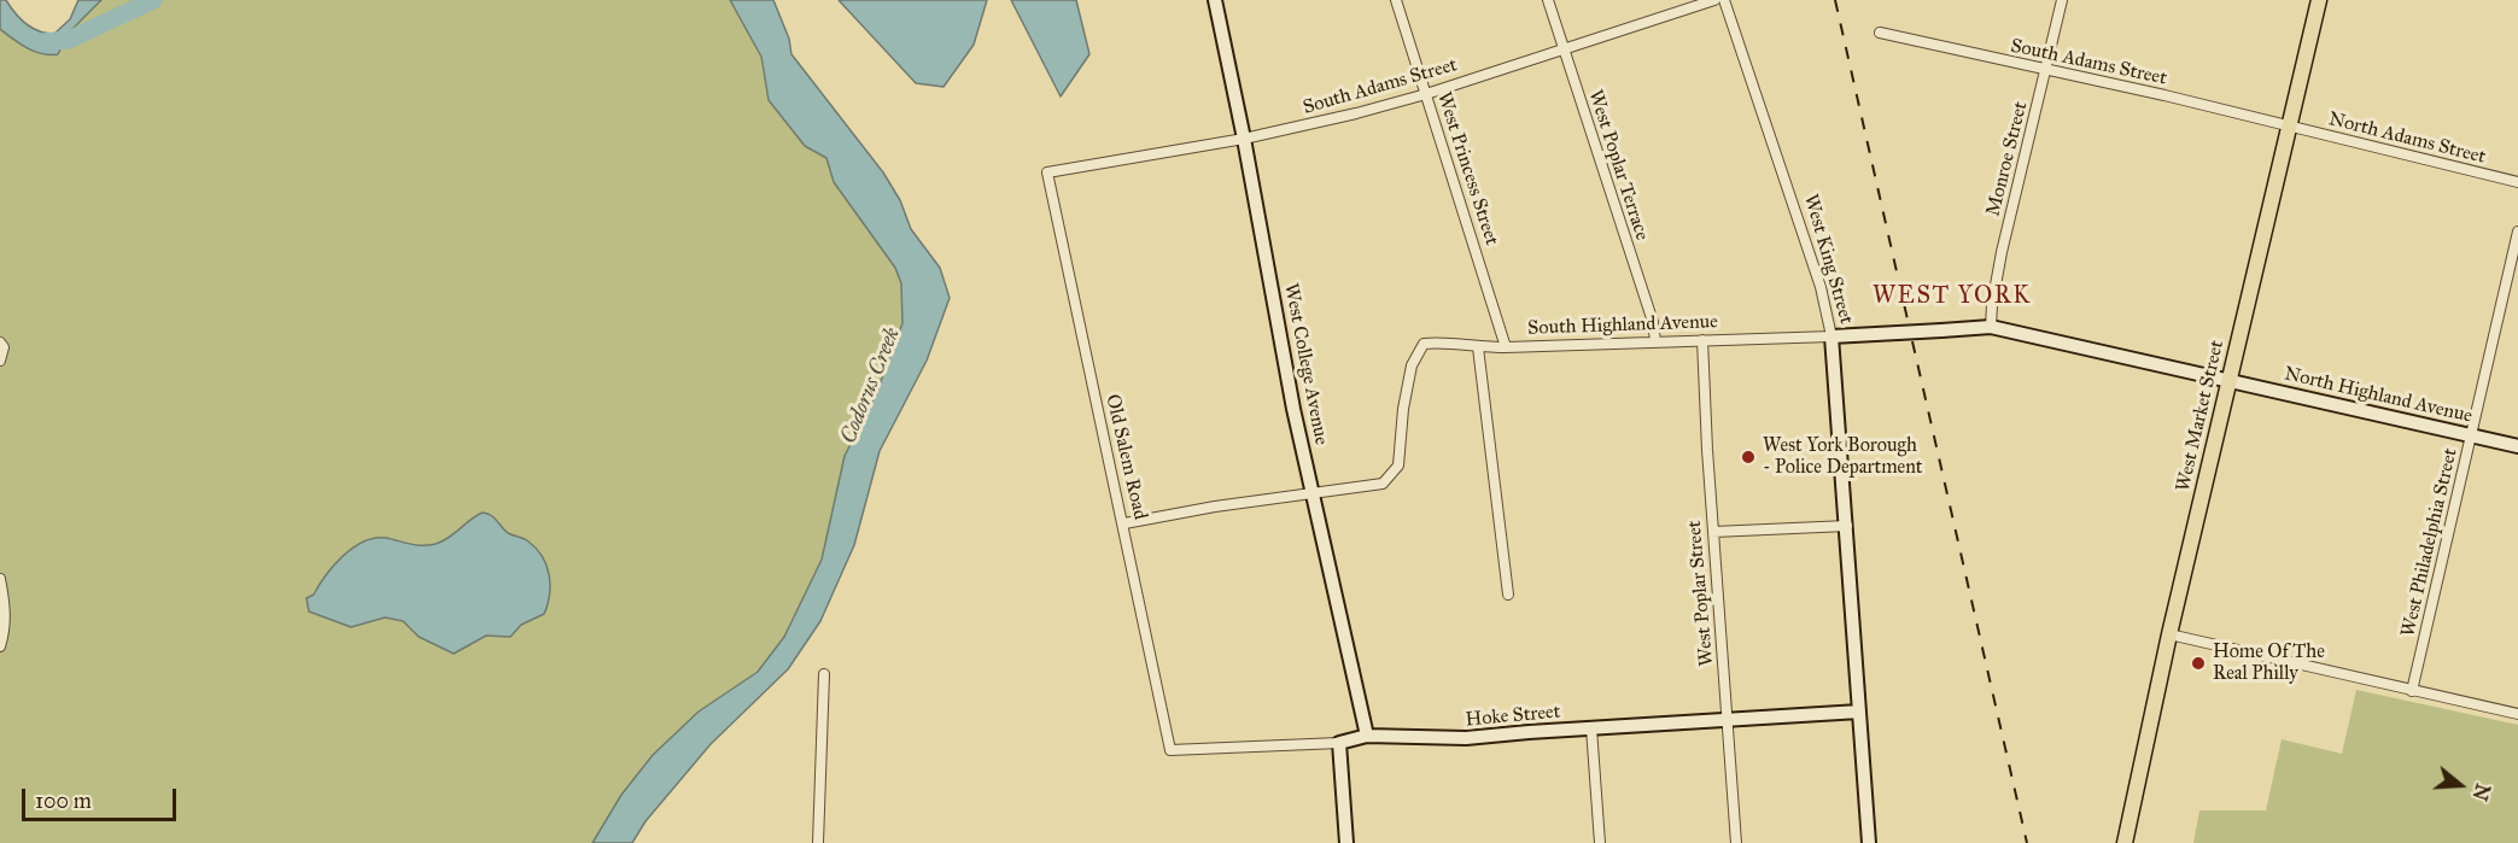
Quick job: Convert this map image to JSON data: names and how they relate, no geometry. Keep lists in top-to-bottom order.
{
  "streets": {
    "main road": ["West Market Street"],
    "street": [
      "South Adams Street",
      "North Adams Street",
      "Monroe Street",
      "West Poplar Terrace",
      "West Princess Street",
      "West King Street",
      "South Highland Avenue",
      "West College Avenue",
      "North Highland Avenue",
      "Old Salem Road",
      "West Philadelphia Street",
      "West Poplar Street",
      "Hoke Street"
    ]
  },
  "crossings": [
    ["South Adams Street", "North Adams Street"],
    ["South Adams Street", "Monroe Street"],
    ["South Adams Street", "West Poplar Terrace"],
    ["South Adams Street", "West Princess Street"],
    ["South Adams Street", "West College Avenue"],
    ["South Adams Street", "West Market Street"],
    ["South Adams Street", "Old Salem Road"],
    ["North Adams Street", "West Market Street"],
    ["Monroe Street", "South Highland Avenue"],
    ["West Poplar Terrace", "South Highland Avenue"],
    ["West Princess Street", "South Highland Avenue"],
    ["West King Street", "South Highland Avenue"],
    ["West King Street", "Hoke Street"],
    ["South Highland Avenue", "West College Avenue"],
    ["South Highland Avenue", "North Highland Avenue"],
    ["South Highland Avenue", "West Market Street"],
    ["South Highland Avenue", "Old Salem Road"],
    ["South Highland Avenue", "West Poplar Street"],
    ["West College Avenue", "Hoke Street"],
    ["North Highland Avenue", "West Market Street"],
    ["North Highland Avenue", "West Philadelphia Street"],
    ["Old Salem Road", "Hoke Street"],
    ["West Poplar Street", "Hoke Street"]
  ],
  "districts": ["WEST YORK"],
  "water": ["Codorus Creek"],
  "places": ["West York Borough - Police Department", "Home Of The Real Philly"],
  "scale_bar": "100 m",
  "north": "right"
}
